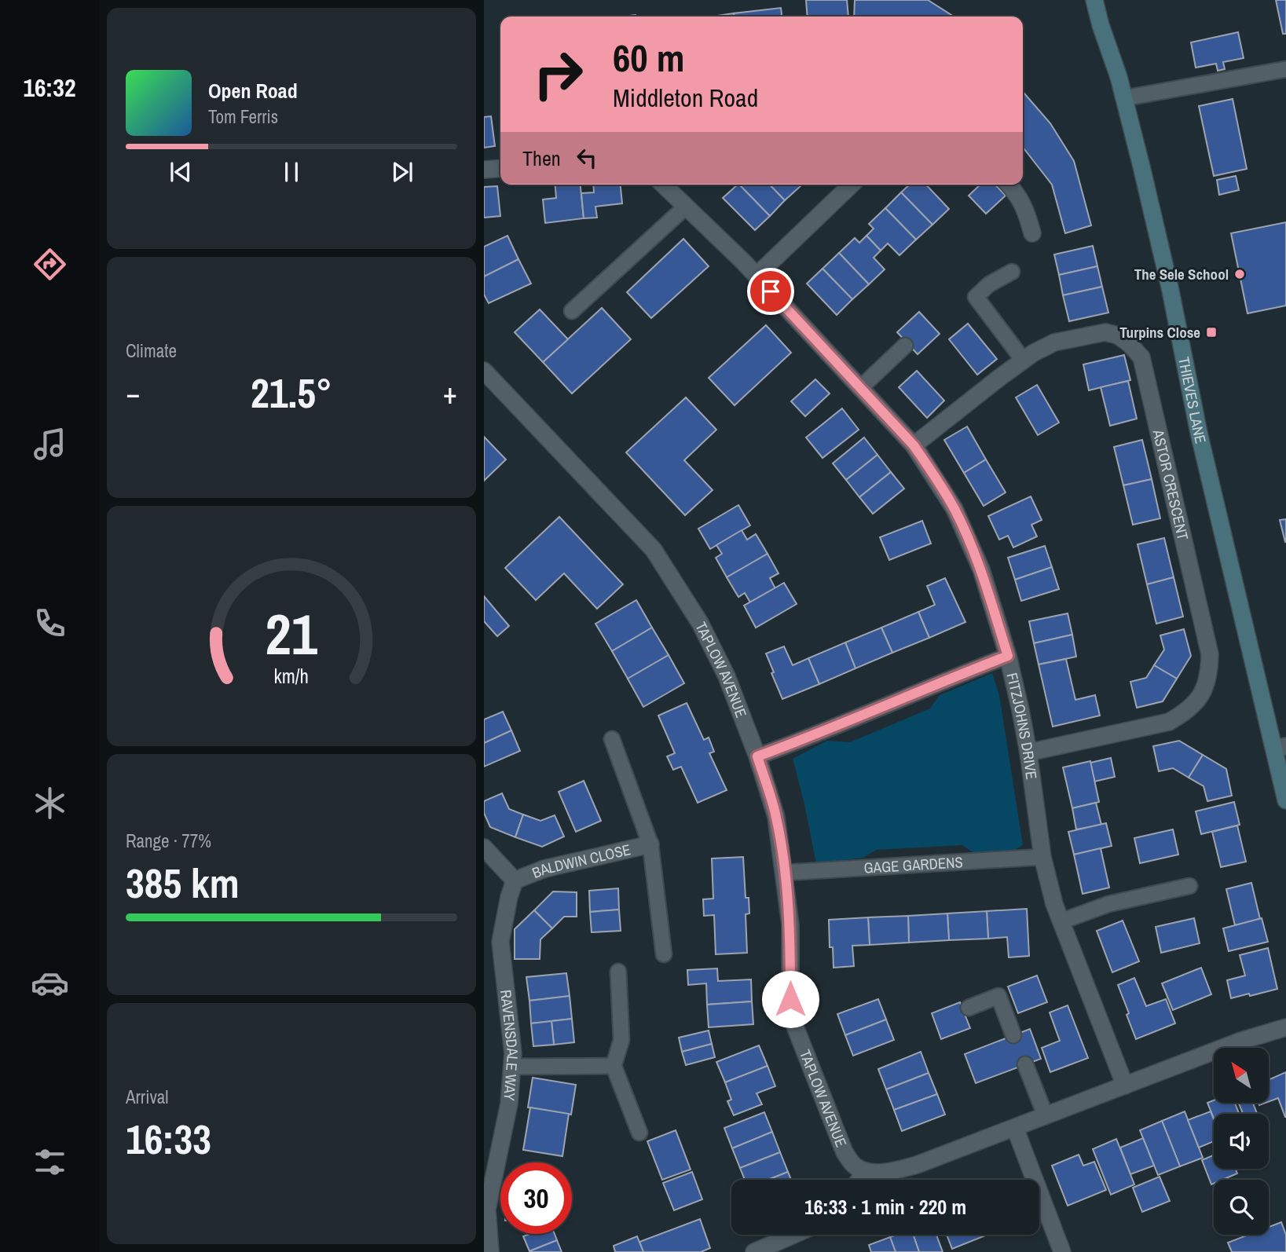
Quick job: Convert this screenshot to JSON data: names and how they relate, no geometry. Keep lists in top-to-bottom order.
{
  "streets": {
    "street": [
      "THIEVES LANE",
      "ASTOR CRESCENT",
      "TAPLOW AVENUE",
      "FITZJOHNS DRIVE",
      "BALDWIN CLOSE",
      "RAVENSDALE WAY"
    ],
    "lane": ["GAGE GARDENS"]
  },
  "crossings": [
    ["ASTOR CRESCENT", "FITZJOHNS DRIVE"],
    ["TAPLOW AVENUE", "GAGE GARDENS"],
    ["FITZJOHNS DRIVE", "GAGE GARDENS"],
    ["BALDWIN CLOSE", "RAVENSDALE WAY"]
  ],
  "places": {
    "other": ["The Sele School"],
    "transit": ["Turpins Close"]
  },
  "north": "top left",
  "page": {
    "tabs": "16:32",
    "turn": ["60 m", "Middleton Road"],
    "song": ["Open Road", "Tom Ferris"],
    "then": "Then",
    "tile": [
      "Climate",
      ["Range · 77%", "385 km"],
      ["Arrival", "16:33"]
    ],
    "heat": ["−", "21.5°", "+"],
    "limit": "30",
    "trip": "16:33 · 1 min · 220 m",
    "gauge": ["21", "km/h"]
  }
}
